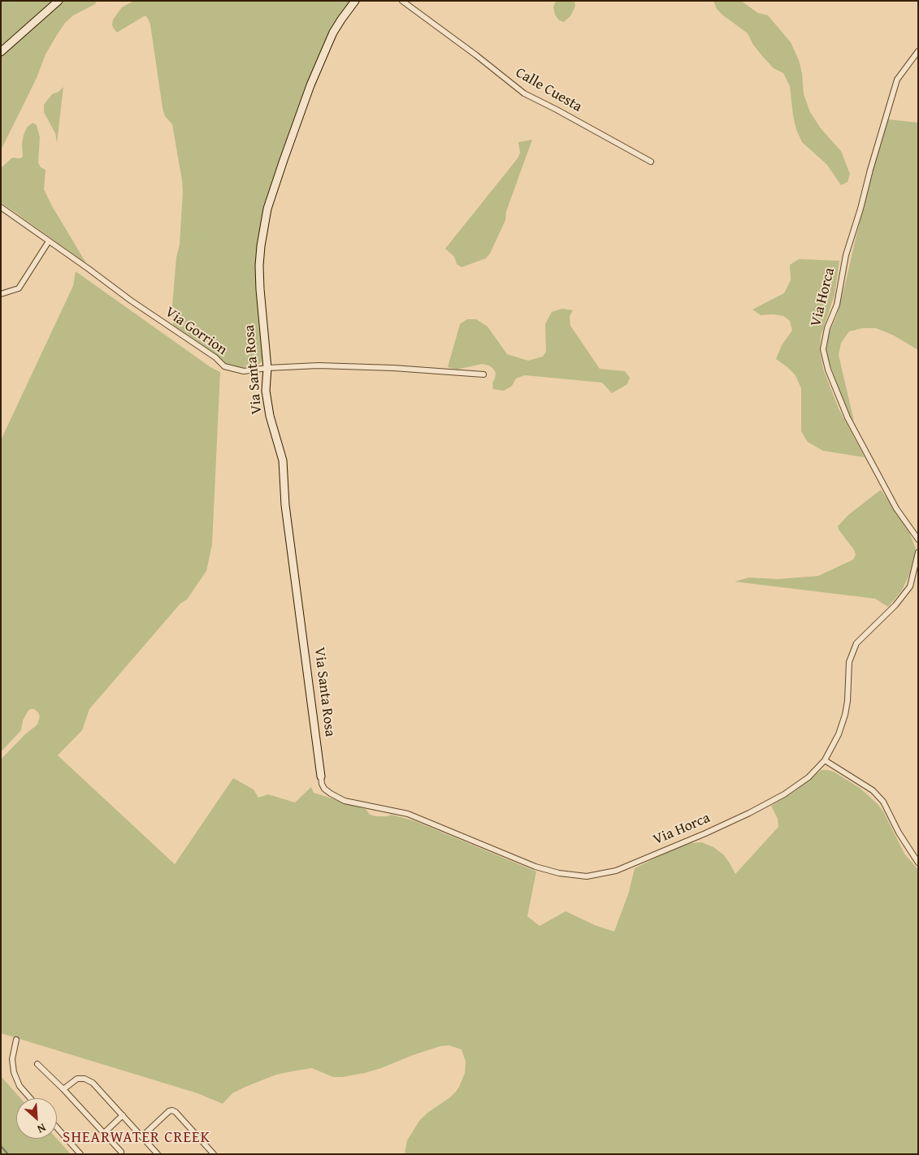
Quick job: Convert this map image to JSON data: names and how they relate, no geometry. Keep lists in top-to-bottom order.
{
  "streets": {
    "street": [
      "Calle Cuesta",
      "Via Horca",
      "Via Gorrion",
      "Via Santa Rosa"
    ]
  },
  "crossings": [
    ["Via Horca", "Via Santa Rosa"],
    ["Via Gorrion", "Via Santa Rosa"]
  ],
  "districts": ["SHEARWATER CREEK"],
  "north": "bottom right"
}
